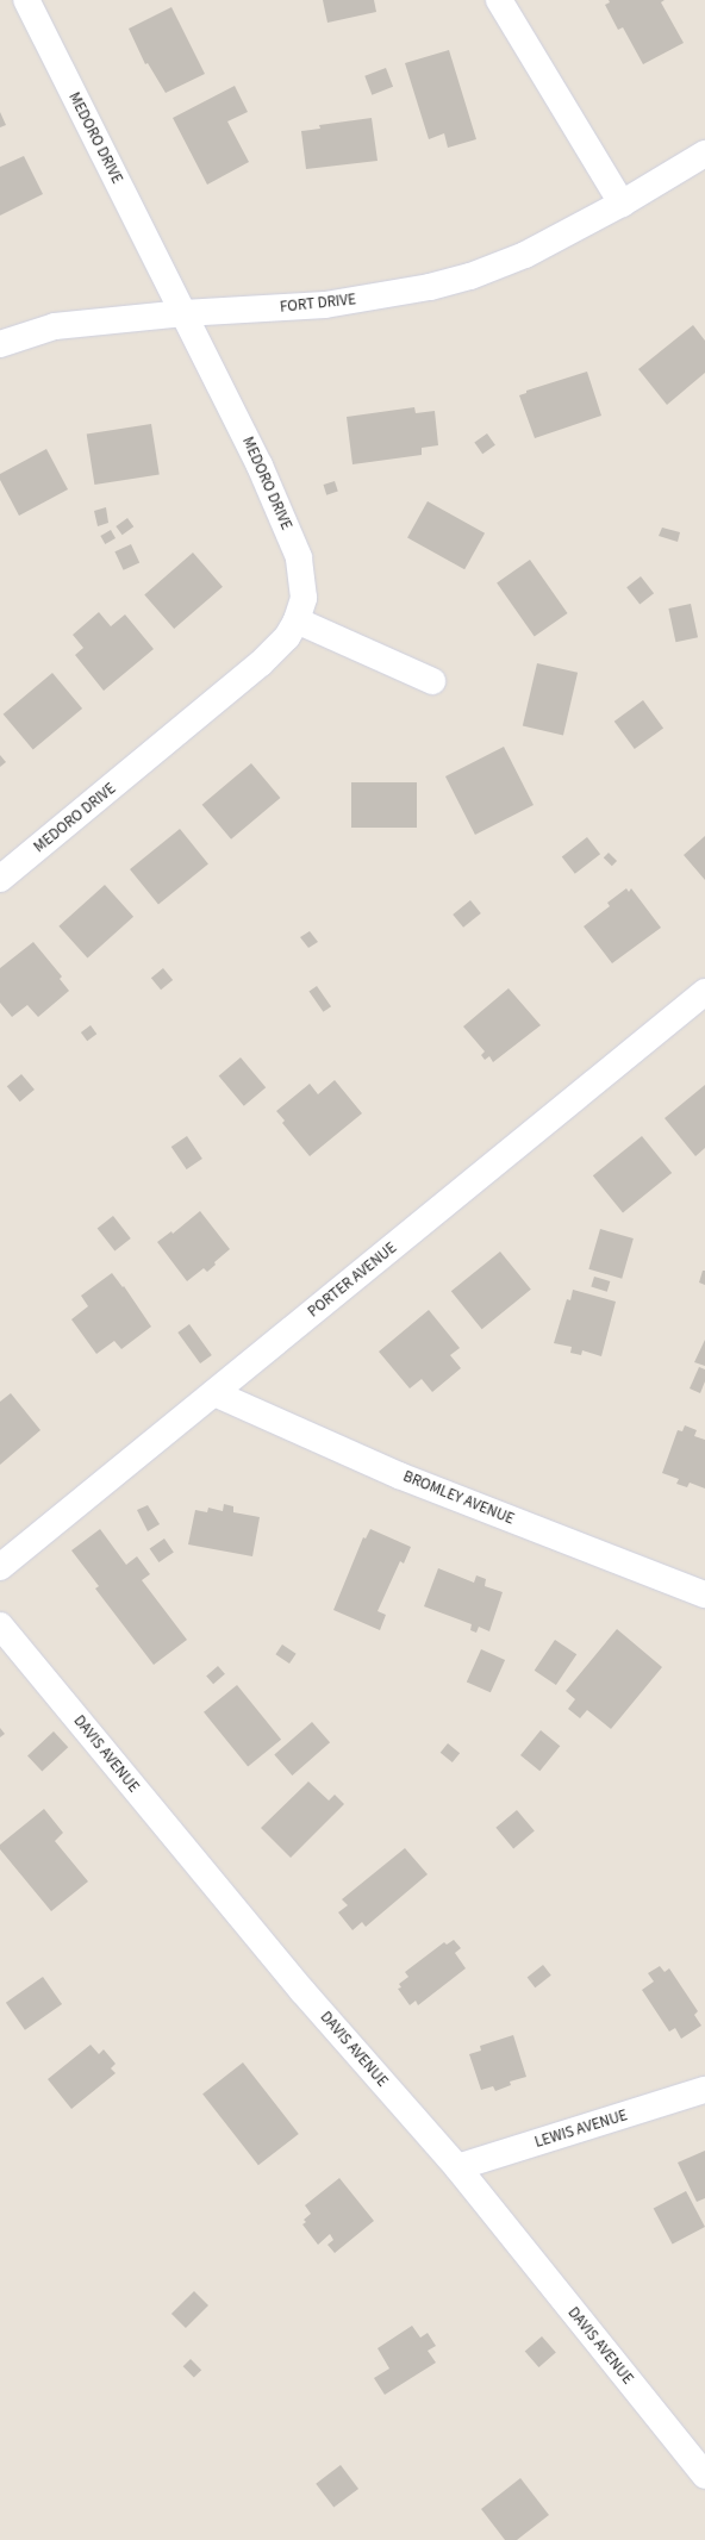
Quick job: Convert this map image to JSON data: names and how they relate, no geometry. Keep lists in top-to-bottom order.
{
  "streets": {
    "street": [
      "MEDORO DRIVE",
      "FORT DRIVE",
      "PORTER AVENUE",
      "BROMLEY AVENUE",
      "DAVIS AVENUE",
      "LEWIS AVENUE"
    ]
  },
  "crossings": [
    ["MEDORO DRIVE", "FORT DRIVE"],
    ["PORTER AVENUE", "BROMLEY AVENUE"],
    ["DAVIS AVENUE", "LEWIS AVENUE"]
  ]
}
